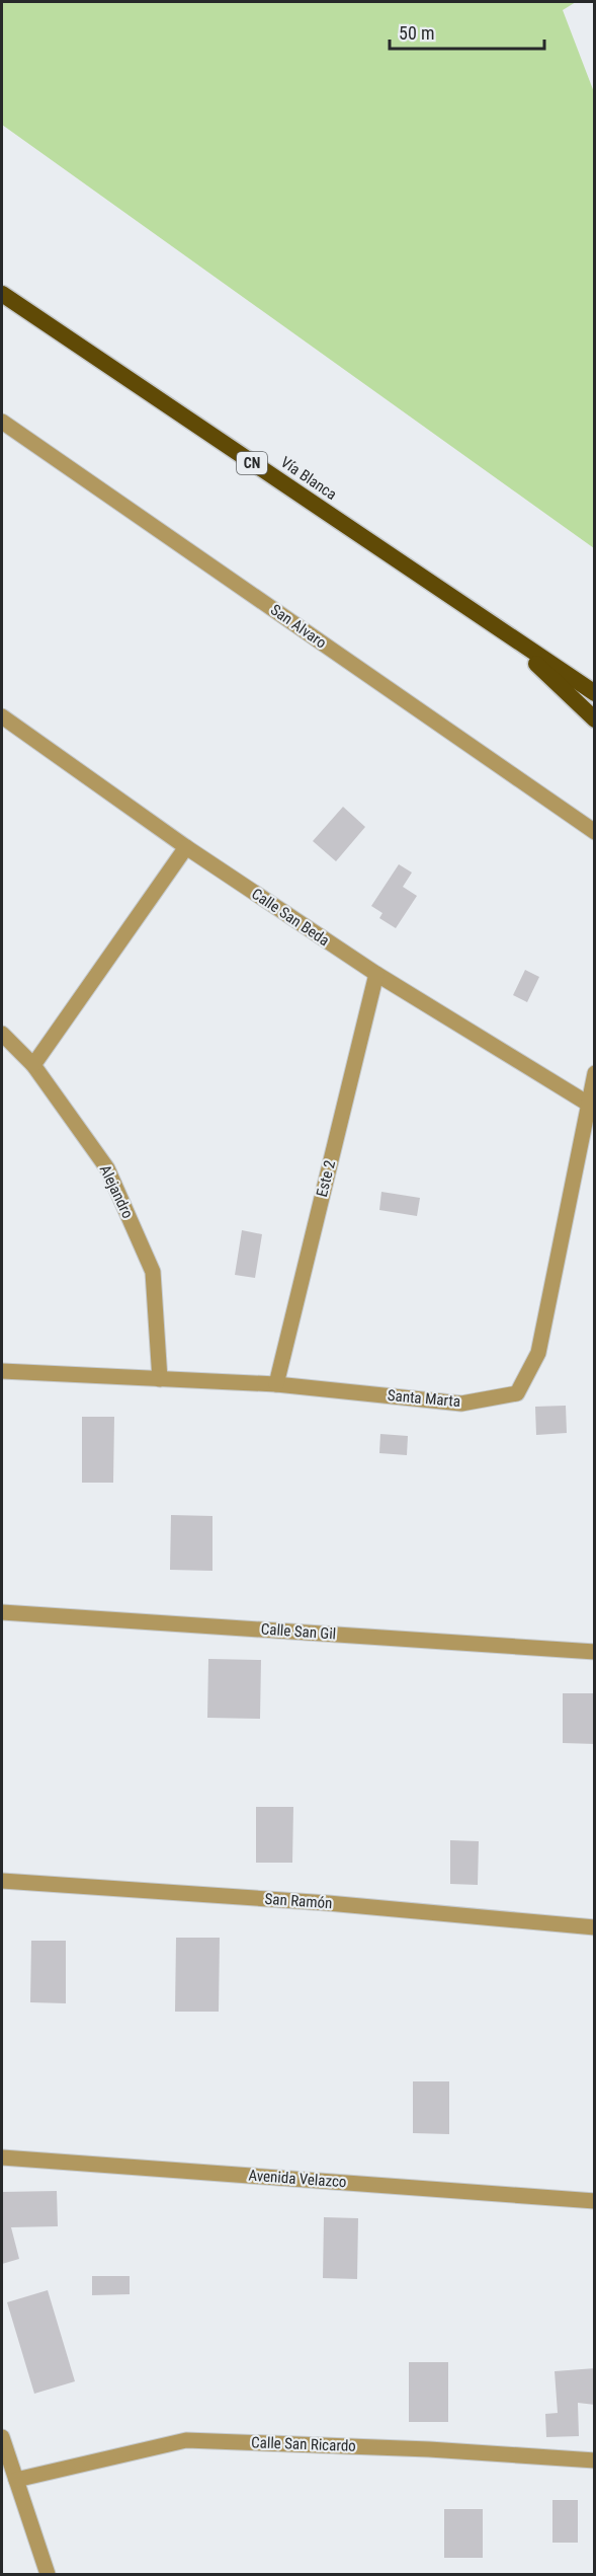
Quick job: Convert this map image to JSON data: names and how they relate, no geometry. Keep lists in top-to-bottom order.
{
  "streets": {
    "highway": ["CN", "Vía Blanca"],
    "street": [
      "San Alvaro",
      "Calle San Beda",
      "Este 2",
      "Alejandro",
      "Santa Marta",
      "Calle San Gil",
      "San Ramón",
      "Avenida Velazco",
      "Calle San Ricardo"
    ]
  },
  "crossings": [
    ["CN", "Vía Blanca"],
    ["Calle San Beda", "Este 2"],
    ["Calle San Beda", "Santa Marta"],
    ["Este 2", "Santa Marta"],
    ["Alejandro", "Santa Marta"]
  ],
  "scale_bar": "50 m"
}
